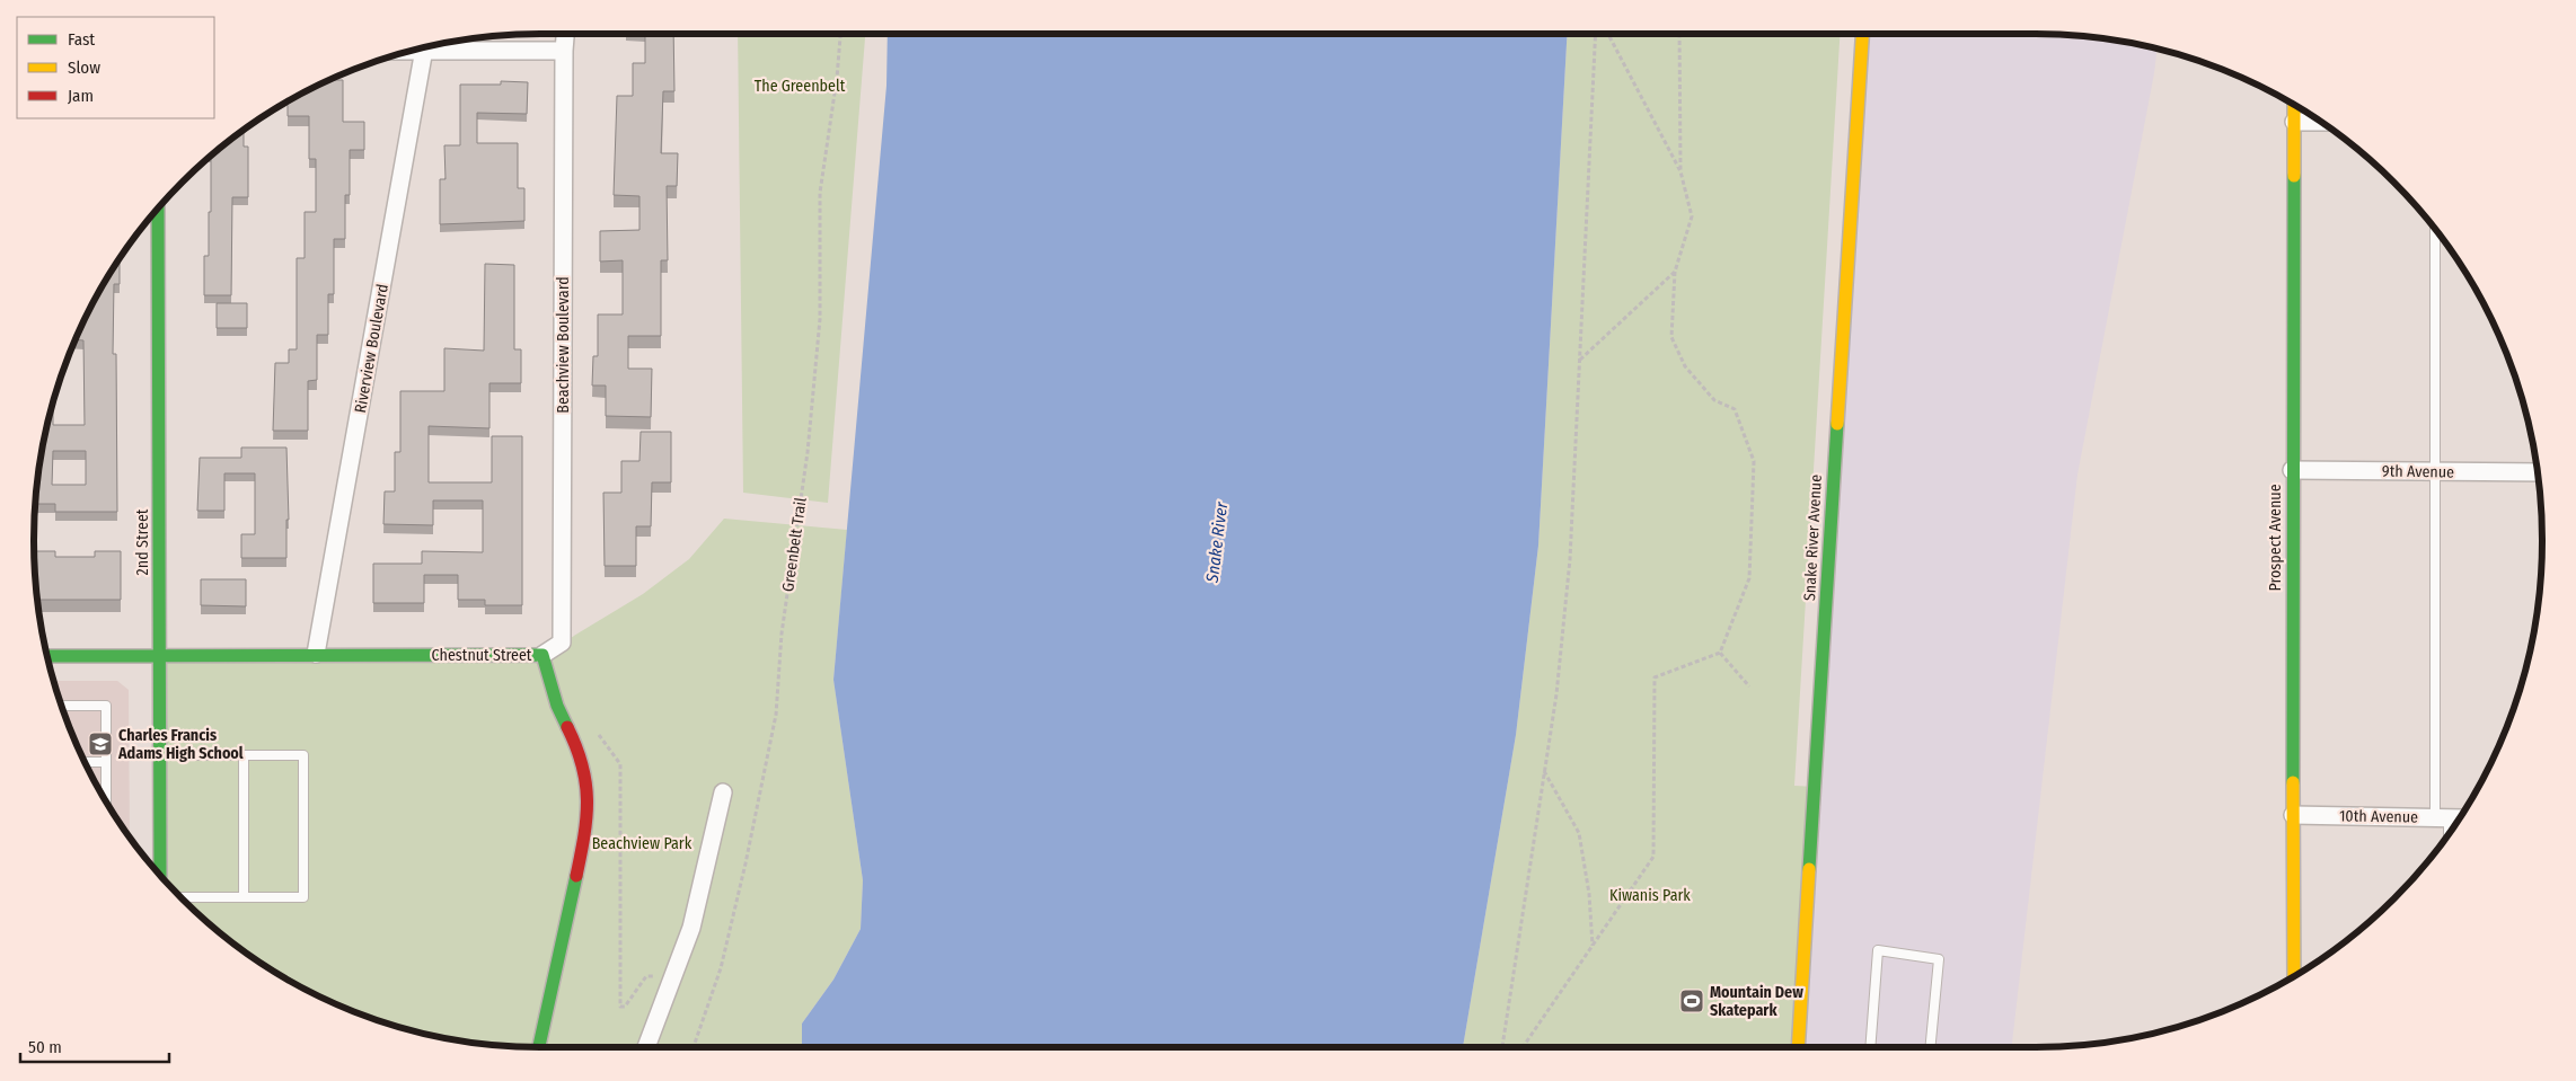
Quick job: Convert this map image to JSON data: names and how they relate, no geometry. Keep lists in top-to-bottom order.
{
  "streets": {
    "street": [
      "Beachview Boulevard",
      "Riverview Boulevard",
      "9th Avenue",
      "Snake River Avenue",
      "Prospect Avenue",
      "2nd Street",
      "Chestnut Street",
      "10th Avenue"
    ],
    "path": ["Greenbelt Trail"]
  },
  "crossings": [
    ["Beachview Boulevard", "Chestnut Street"],
    ["Riverview Boulevard", "Chestnut Street"],
    ["9th Avenue", "Prospect Avenue"],
    ["Prospect Avenue", "10th Avenue"],
    ["2nd Street", "Chestnut Street"]
  ],
  "water": ["Snake River"],
  "parks": ["The Greenbelt", "Beachview Park", "Kiwanis Park"],
  "places": {
    "school or university": ["Charles Francis Adams High School"],
    "sports": ["Mountain Dew Skatepark"]
  },
  "legend": ["Fast", "Slow", "Jam"],
  "scale_bar": "50 m"
}
